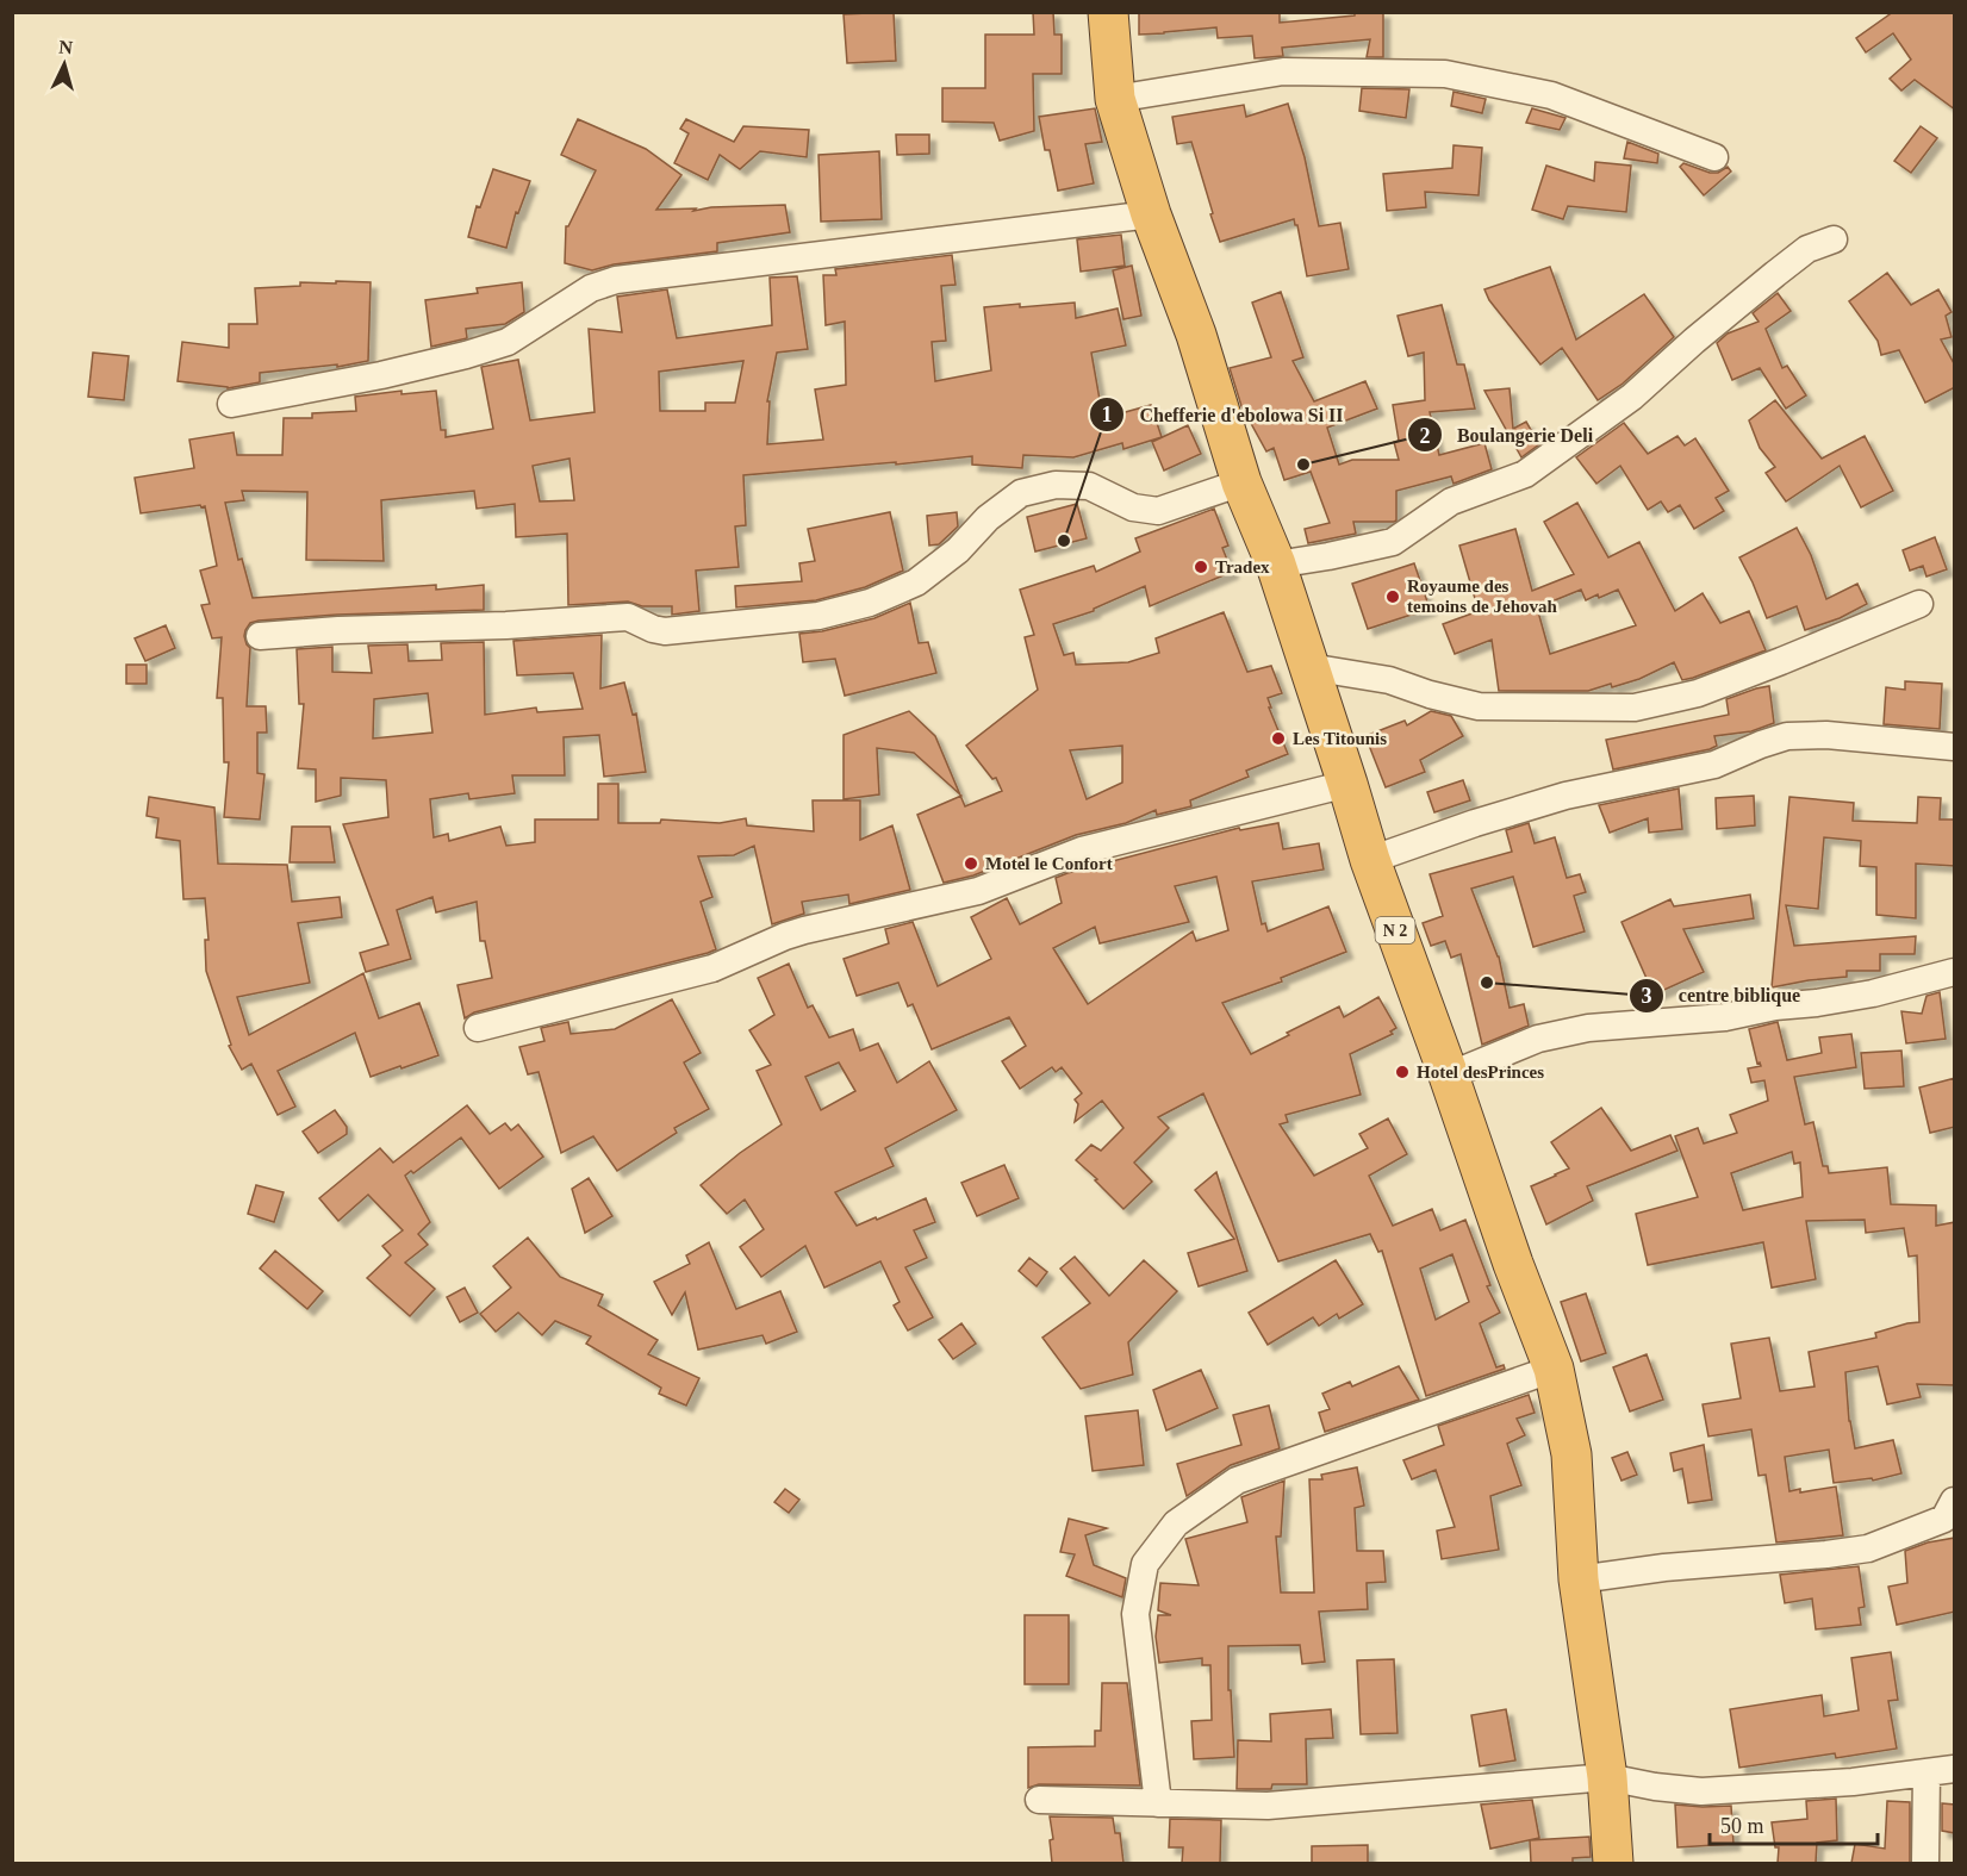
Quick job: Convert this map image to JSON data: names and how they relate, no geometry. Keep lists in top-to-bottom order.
{
  "streets": {
    "highway": ["N 2"]
  },
  "places": [
    "Boulangerie Deli",
    "Chefferie d'ebolowa Si II",
    "Tradex",
    "Royaume des temoins de Jehovah",
    "Les Titounis",
    "Motel le Confort",
    "centre biblique",
    "Hotel desPrinces"
  ],
  "scale_bar": "50 m",
  "north": "top"
}
